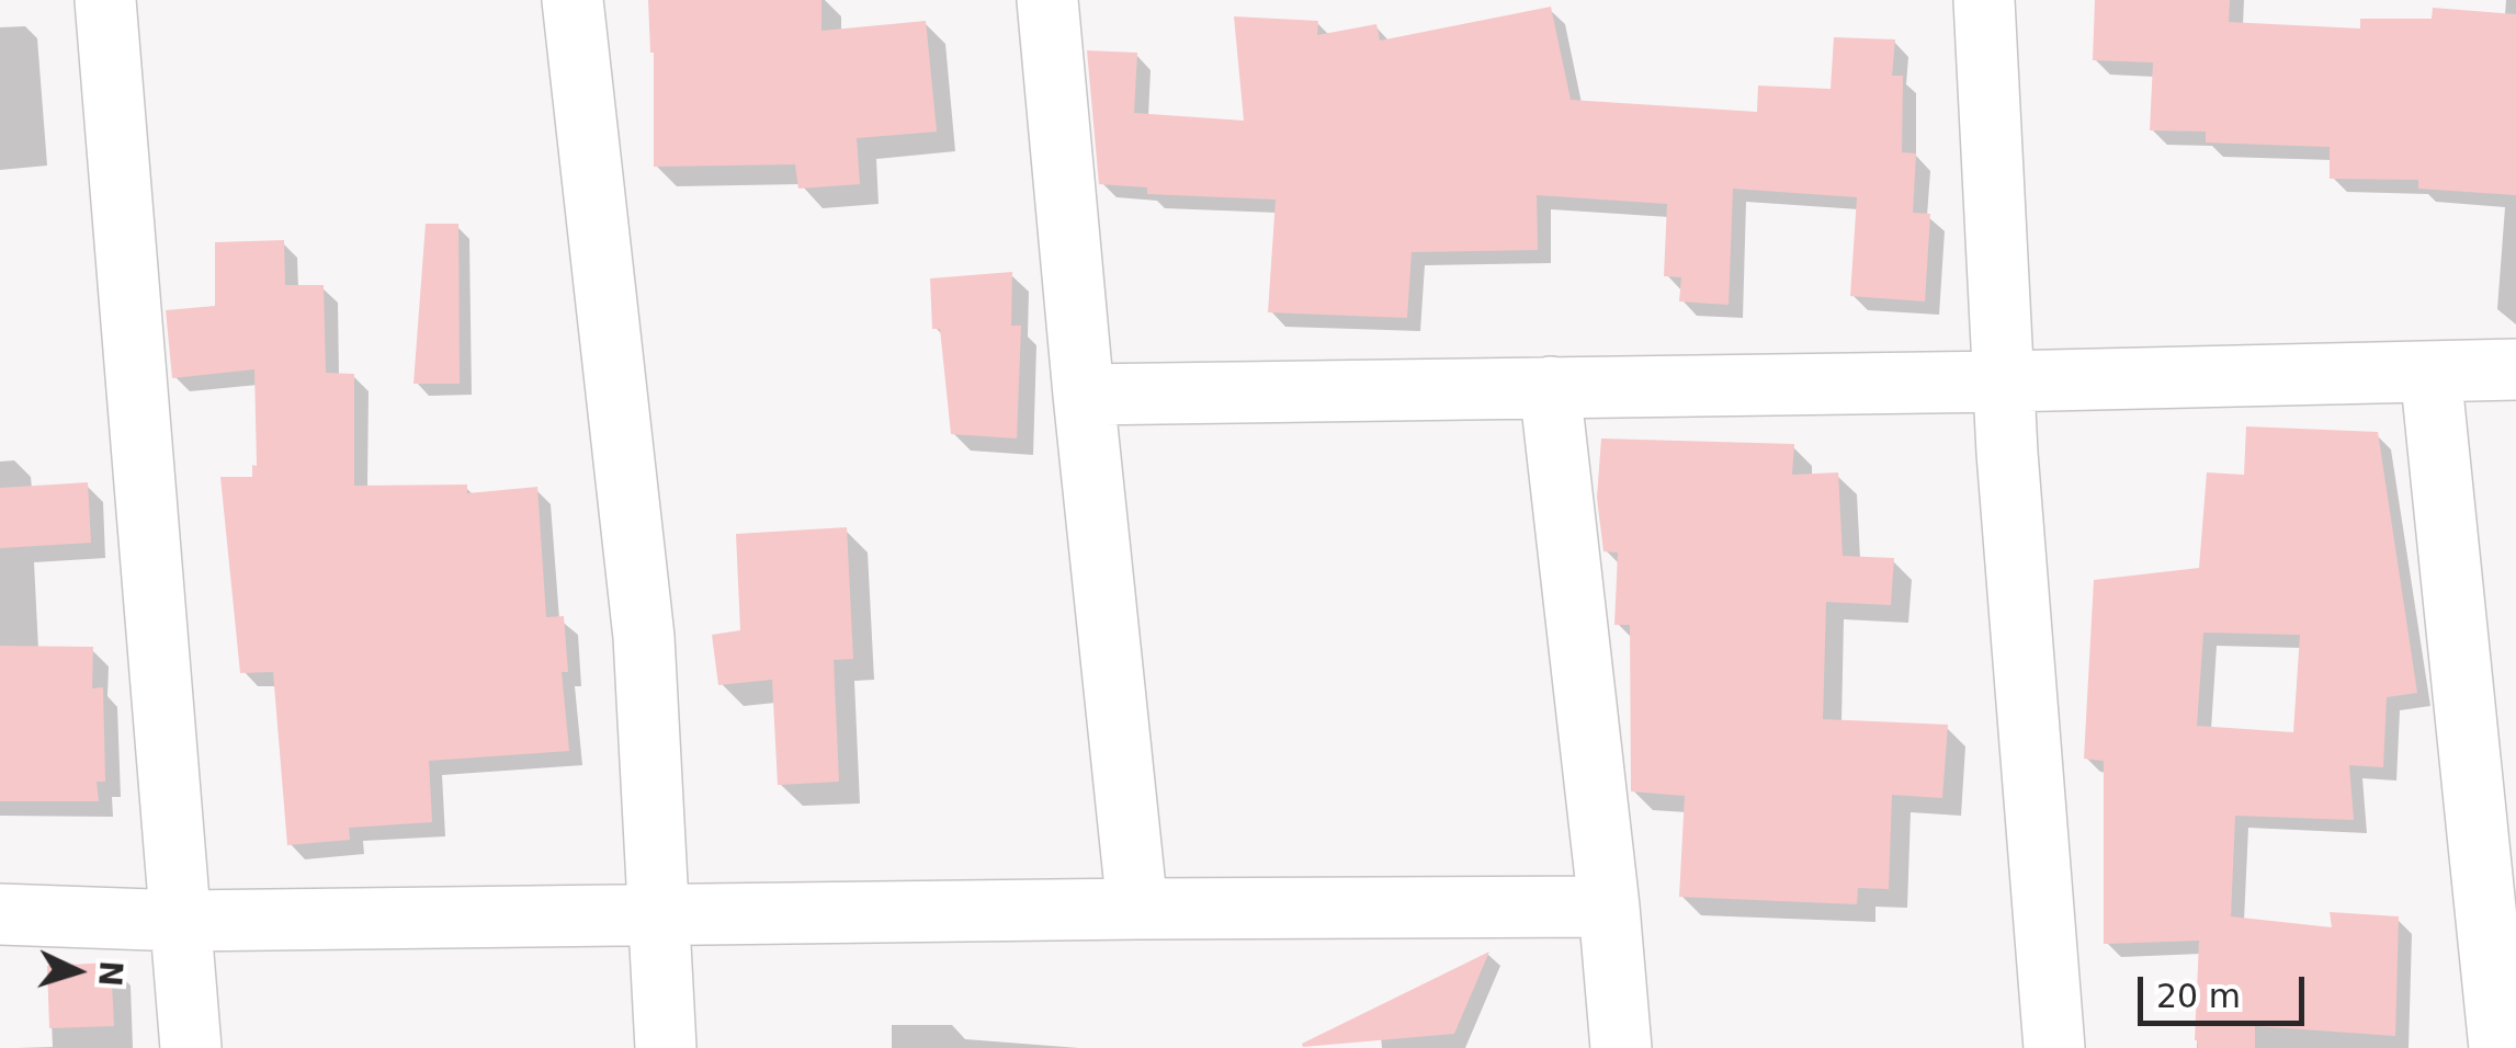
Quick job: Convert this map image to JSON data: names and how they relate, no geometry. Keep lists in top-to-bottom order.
{
  "scale_bar": "20 m",
  "north": "right"
}
